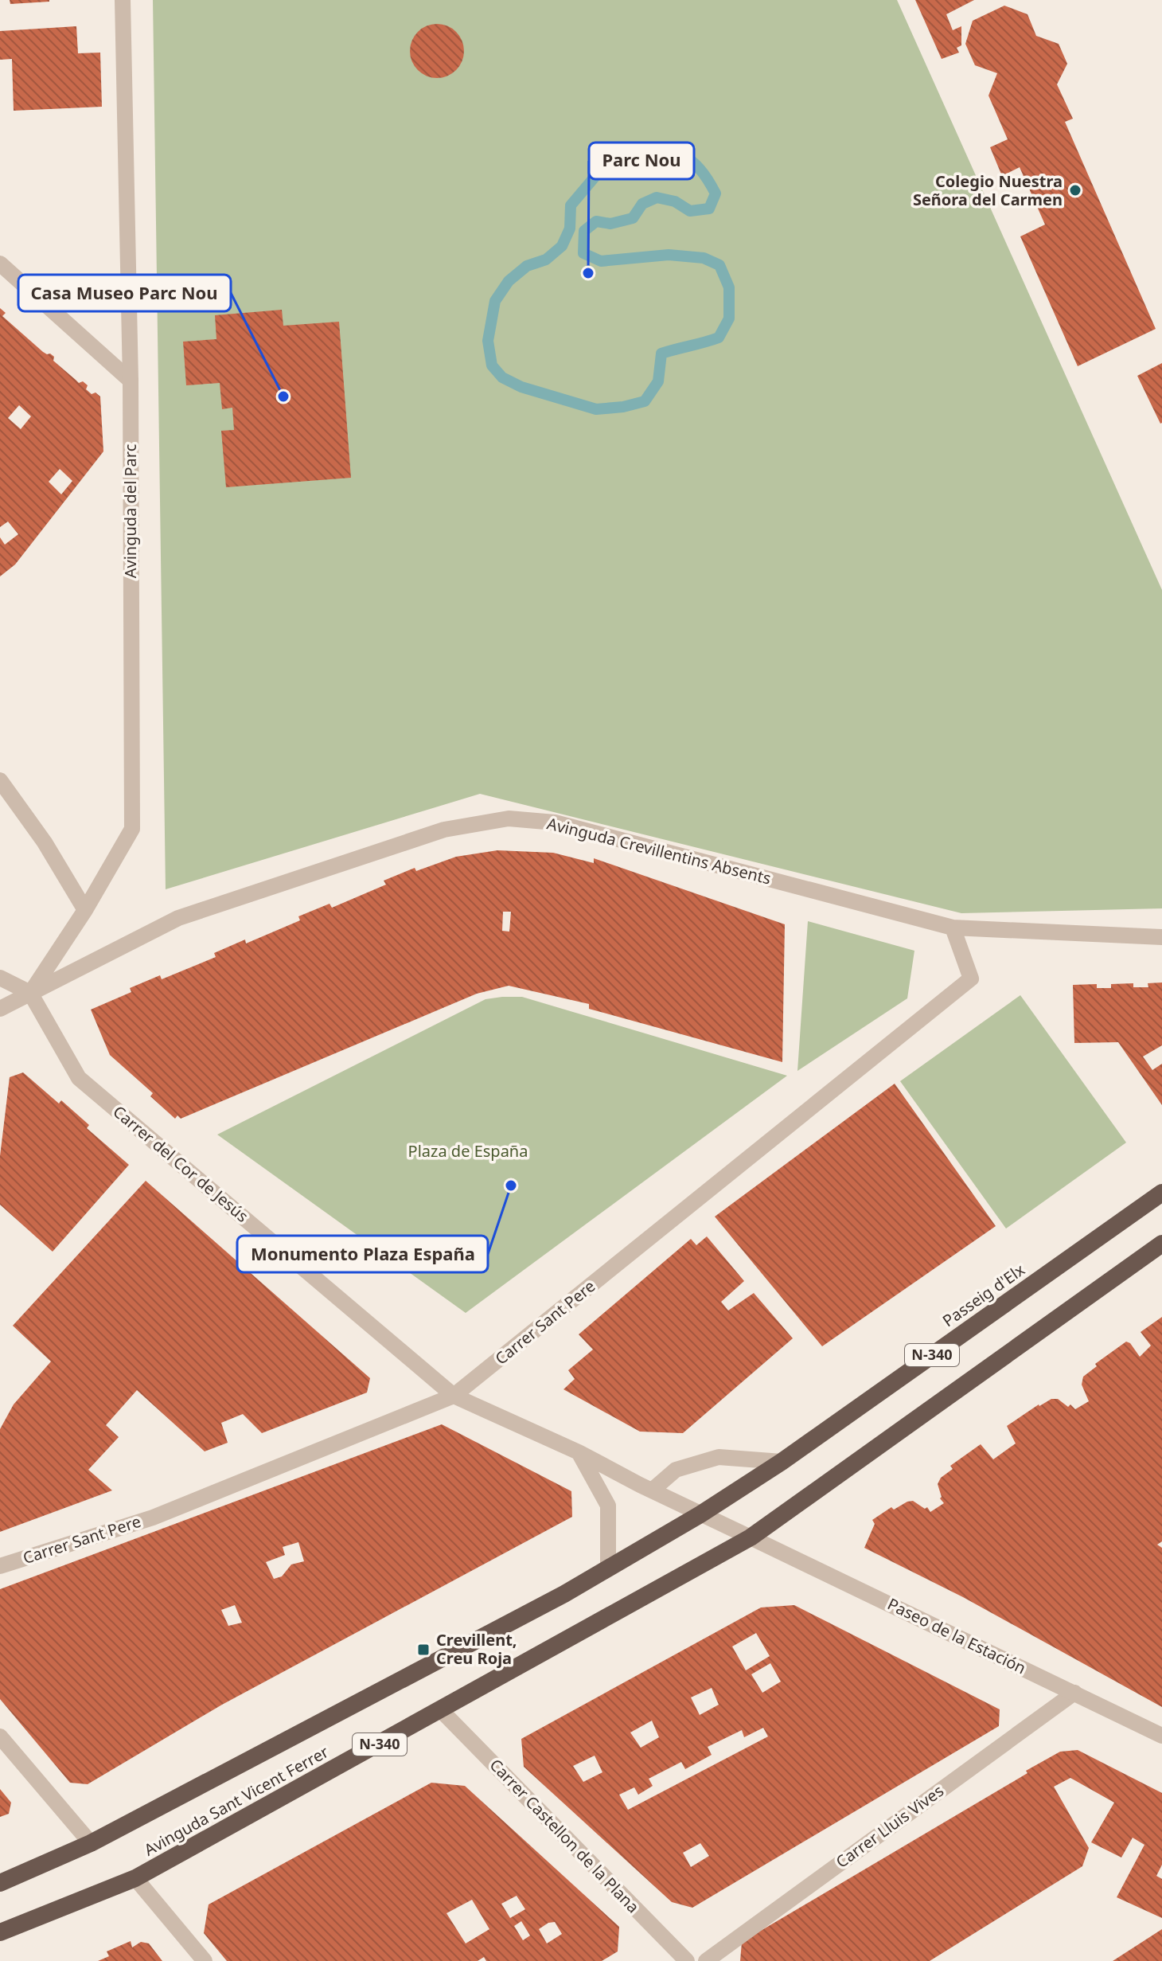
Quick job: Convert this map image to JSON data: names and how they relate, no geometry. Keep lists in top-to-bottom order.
{
  "streets": {
    "highway": ["Passeig d'Elx", "N-340", "Avinguda Sant Vicent Ferrer"],
    "street": [
      "Avinguda del Parc",
      "Avinguda Crevillentins Absents",
      "Carrer del Cor de Jesús",
      "Carrer Sant Pere",
      "Paseo de la Estación",
      "Carrer Lluis Vives",
      "Carrer Castellon de la Plana"
    ]
  },
  "crossings": [
    ["Avinguda del Parc", "Avinguda Crevillentins Absents"],
    ["Avinguda del Parc", "Carrer del Cor de Jesús"],
    ["Avinguda Crevillentins Absents", "Carrer del Cor de Jesús"],
    ["Avinguda Crevillentins Absents", "Carrer Sant Pere"],
    ["Carrer del Cor de Jesús", "Passeig d'Elx"],
    ["Carrer del Cor de Jesús", "Carrer Sant Pere"],
    ["Carrer del Cor de Jesús", "N-340"],
    ["Carrer del Cor de Jesús", "Paseo de la Estación"],
    ["Carrer del Cor de Jesús", "Avinguda Sant Vicent Ferrer"],
    ["Passeig d'Elx", "Avinguda Sant Vicent Ferrer"],
    ["N-340", "Paseo de la Estación"],
    ["N-340", "Avinguda Sant Vicent Ferrer"],
    ["Paseo de la Estación", "Avinguda Sant Vicent Ferrer"],
    ["Paseo de la Estación", "Carrer Lluis Vives"],
    ["Avinguda Sant Vicent Ferrer", "Carrer Castellon de la Plana"]
  ],
  "parks": ["Plaza de España"],
  "places": {
    "other": [
      "Colegio Nuestra Señora del Carmen",
      "Parc Nou",
      "Casa Museo Parc Nou",
      "Monumento Plaza España"
    ],
    "transit": ["Crevillent, Creu Roja"]
  }
}
